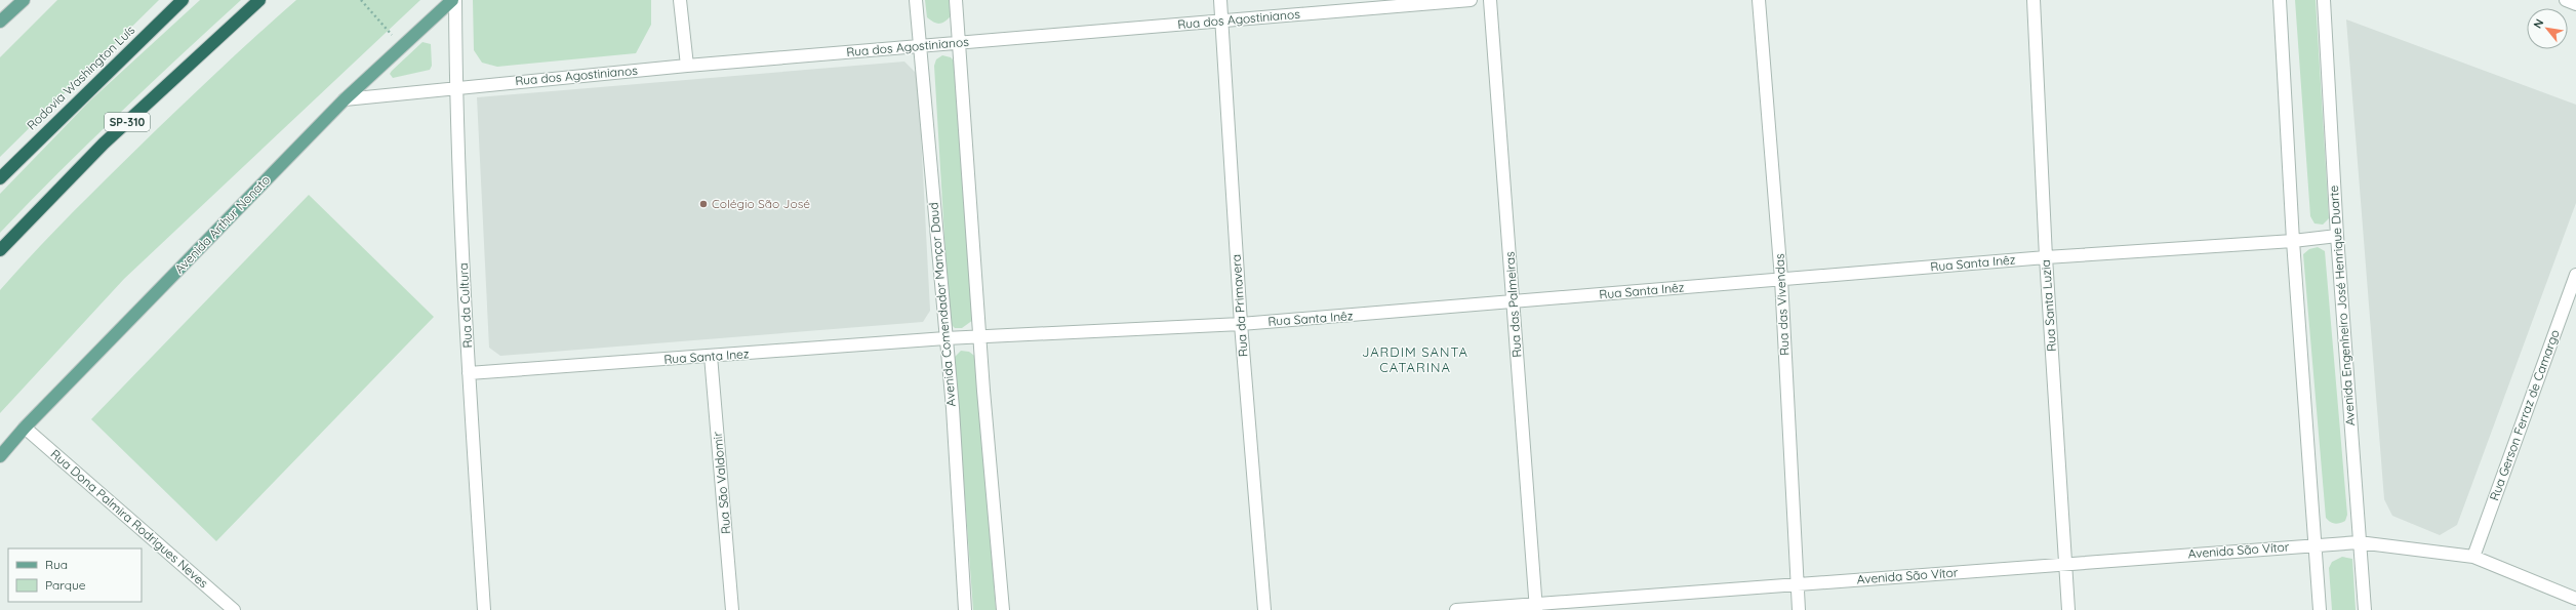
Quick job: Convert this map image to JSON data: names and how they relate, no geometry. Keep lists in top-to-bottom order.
{
  "streets": {
    "highway": ["Rodovia Washington Luís", "SP-310"],
    "main road": ["Avenida Arthur Nonato"],
    "street": [
      "Rua dos Agostinianos",
      "Rua Santa Inêz",
      "Avenida Comendador Mançor Daud",
      "Rua das Palmeiras",
      "Rua das Vivendas",
      "Rua da Cultura",
      "Rua da Primavera",
      "Rua Santa Luzia",
      "Avenida Engenheiro José Henrique Duarte",
      "Rua Santa Inez",
      "Rua Gerson Ferraz de Camargo",
      "Rua São Valdomir",
      "Rua Dona Palmira Rodrigues Neves",
      "Avenida São Vítor"
    ]
  },
  "crossings": [
    ["Rua dos Agostinianos", "Avenida Arthur Nonato"],
    ["Rua dos Agostinianos", "Avenida Comendador Mançor Daud"],
    ["Rua dos Agostinianos", "Rua da Cultura"],
    ["Rua dos Agostinianos", "Rua da Primavera"],
    ["Avenida Arthur Nonato", "Rua da Cultura"],
    ["Avenida Arthur Nonato", "Rua Dona Palmira Rodrigues Neves"],
    ["Rua Santa Inêz", "Avenida Comendador Mançor Daud"],
    ["Rua Santa Inêz", "Rua das Palmeiras"],
    ["Rua Santa Inêz", "Rua das Vivendas"],
    ["Rua Santa Inêz", "Rua da Primavera"],
    ["Rua Santa Inêz", "Rua Santa Luzia"],
    ["Rua Santa Inêz", "Avenida Engenheiro José Henrique Duarte"],
    ["Rua Santa Inêz", "Rua Santa Inez"],
    ["Avenida Comendador Mançor Daud", "Rua Santa Inez"],
    ["Rua das Palmeiras", "Avenida São Vítor"],
    ["Rua das Vivendas", "Avenida São Vítor"],
    ["Rua da Cultura", "Rua Santa Inez"],
    ["Rua Santa Luzia", "Avenida São Vítor"],
    ["Avenida Engenheiro José Henrique Duarte", "Avenida São Vítor"],
    ["Rua Santa Inez", "Rua São Valdomir"],
    ["Rua Gerson Ferraz de Camargo", "Avenida São Vítor"]
  ],
  "districts": ["JARDIM SANTA CATARINA"],
  "places": ["Colégio São José"],
  "legend": ["Rua", "Parque"],
  "north": "top left"
}
